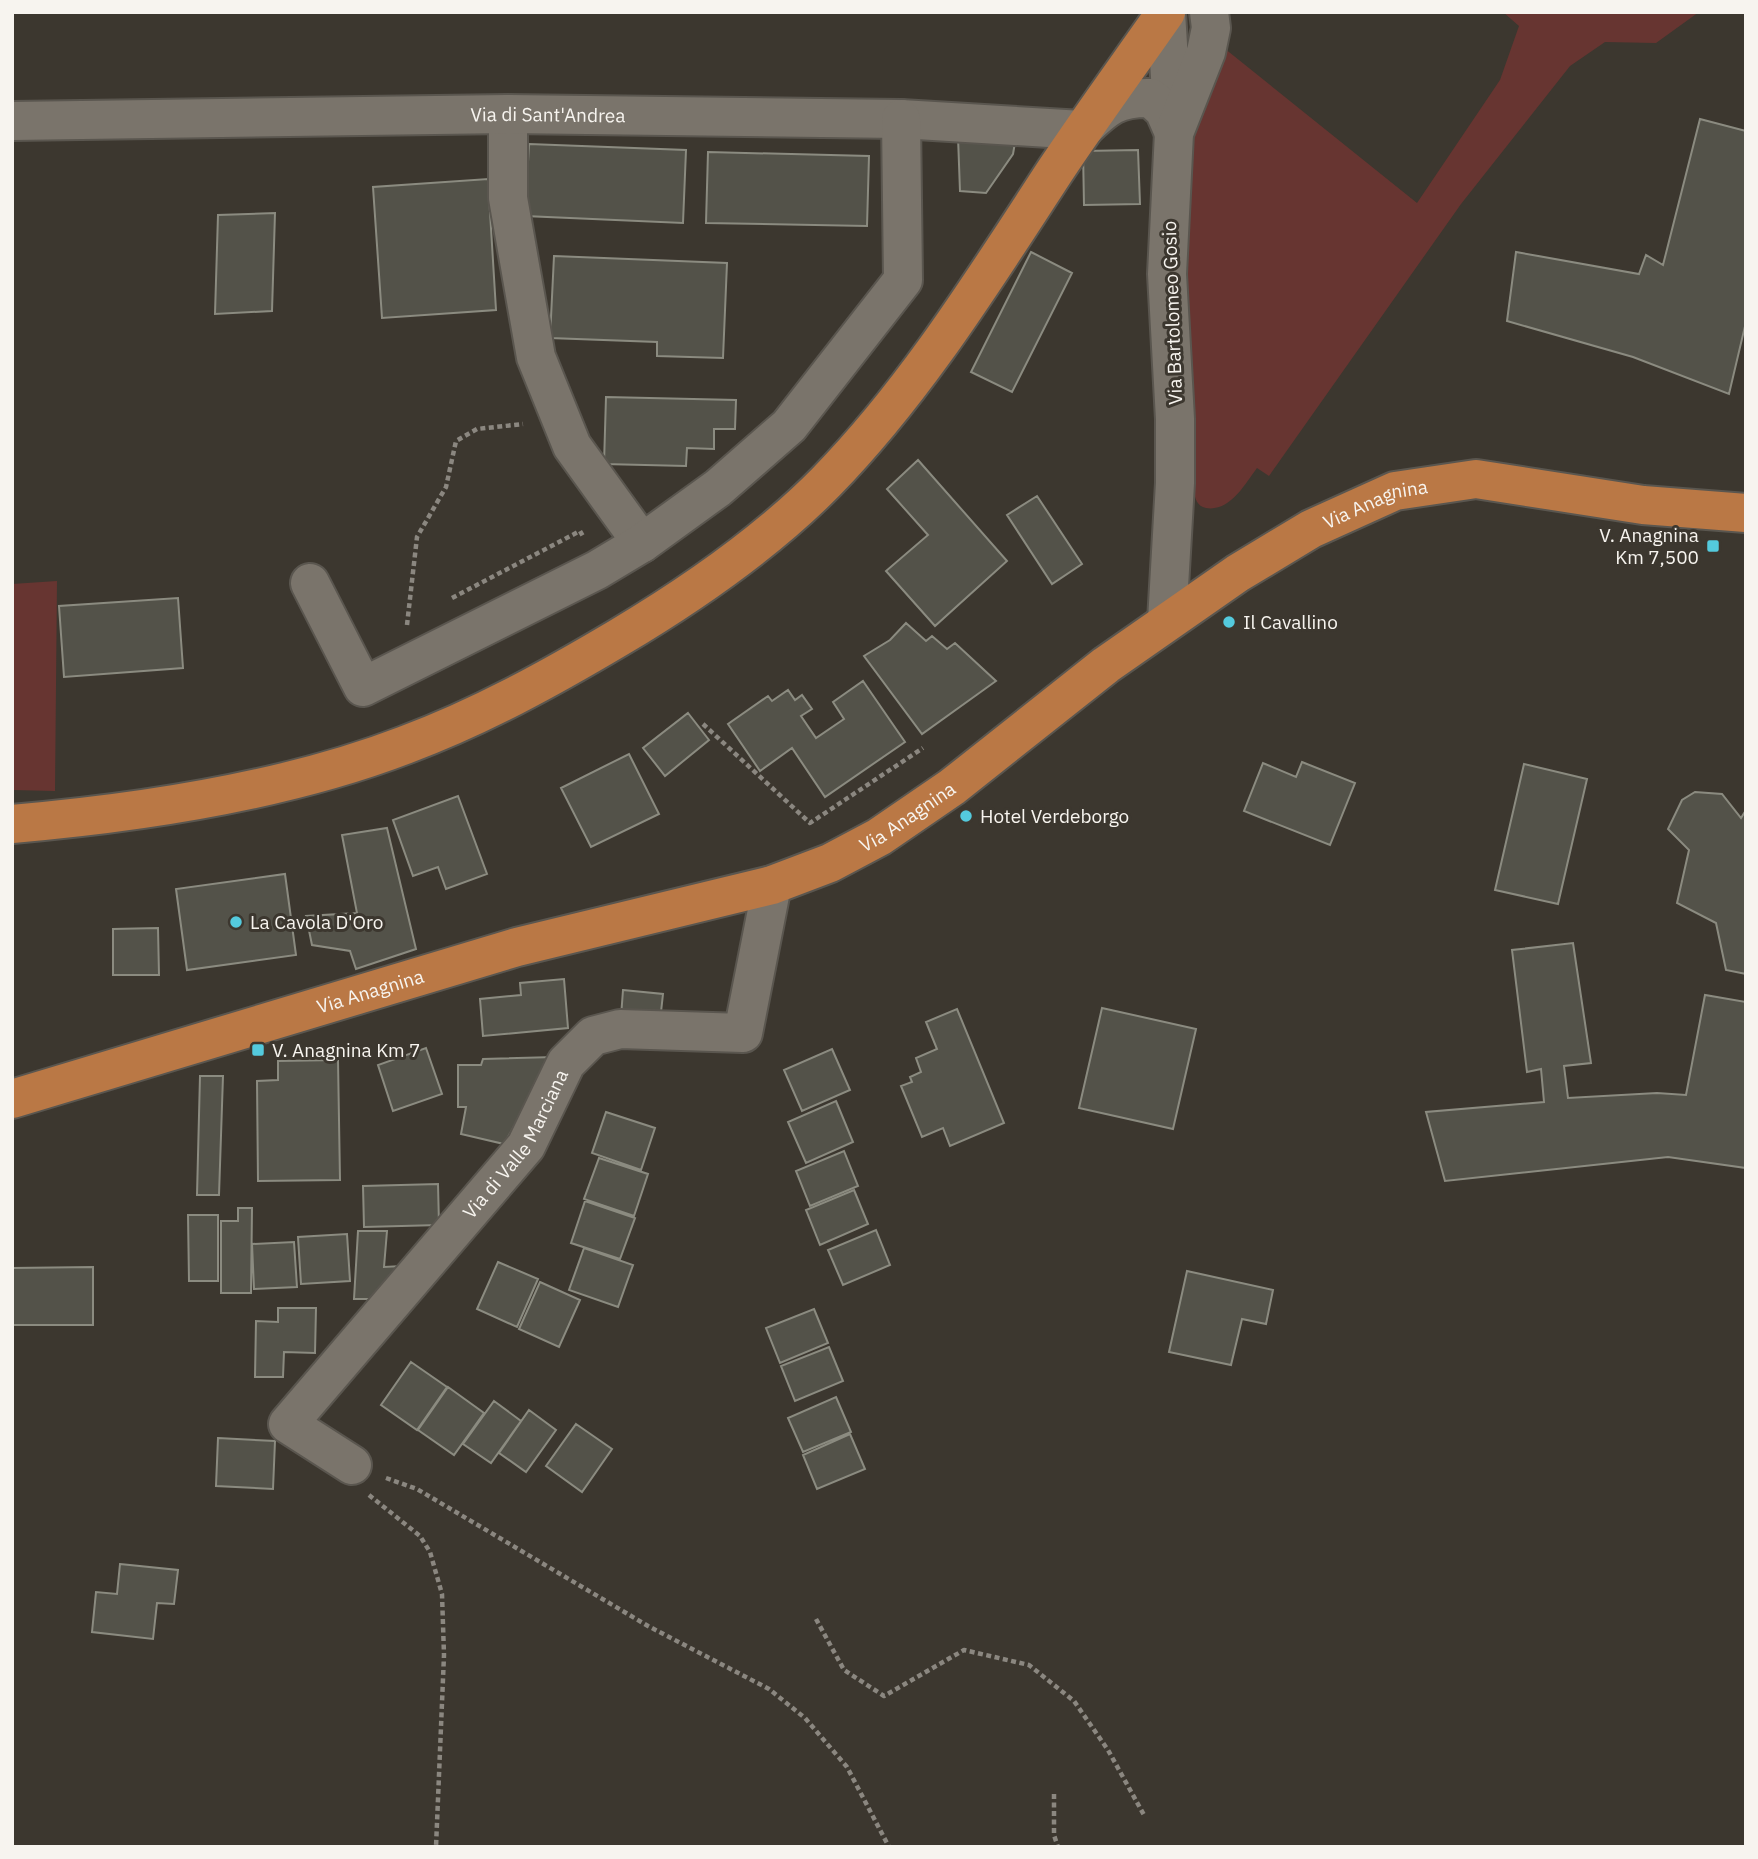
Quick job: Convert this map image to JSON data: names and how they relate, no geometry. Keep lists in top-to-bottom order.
{
  "streets": {
    "main road": ["Via Anagnina"],
    "street": ["Via di Sant'Andrea", "Via Bartolomeo Gosio", "Via di Valle Marciana"]
  },
  "crossings": [
    ["Via Bartolomeo Gosio", "Via Anagnina"],
    ["Via Anagnina", "Via di Valle Marciana"]
  ],
  "places": {
    "transit": ["V. Anagnina Km 7,500", "V. Anagnina Km 7"],
    "other": ["Il Cavallino", "Hotel Verdeborgo", "La Cavola D'Oro"]
  }
}
